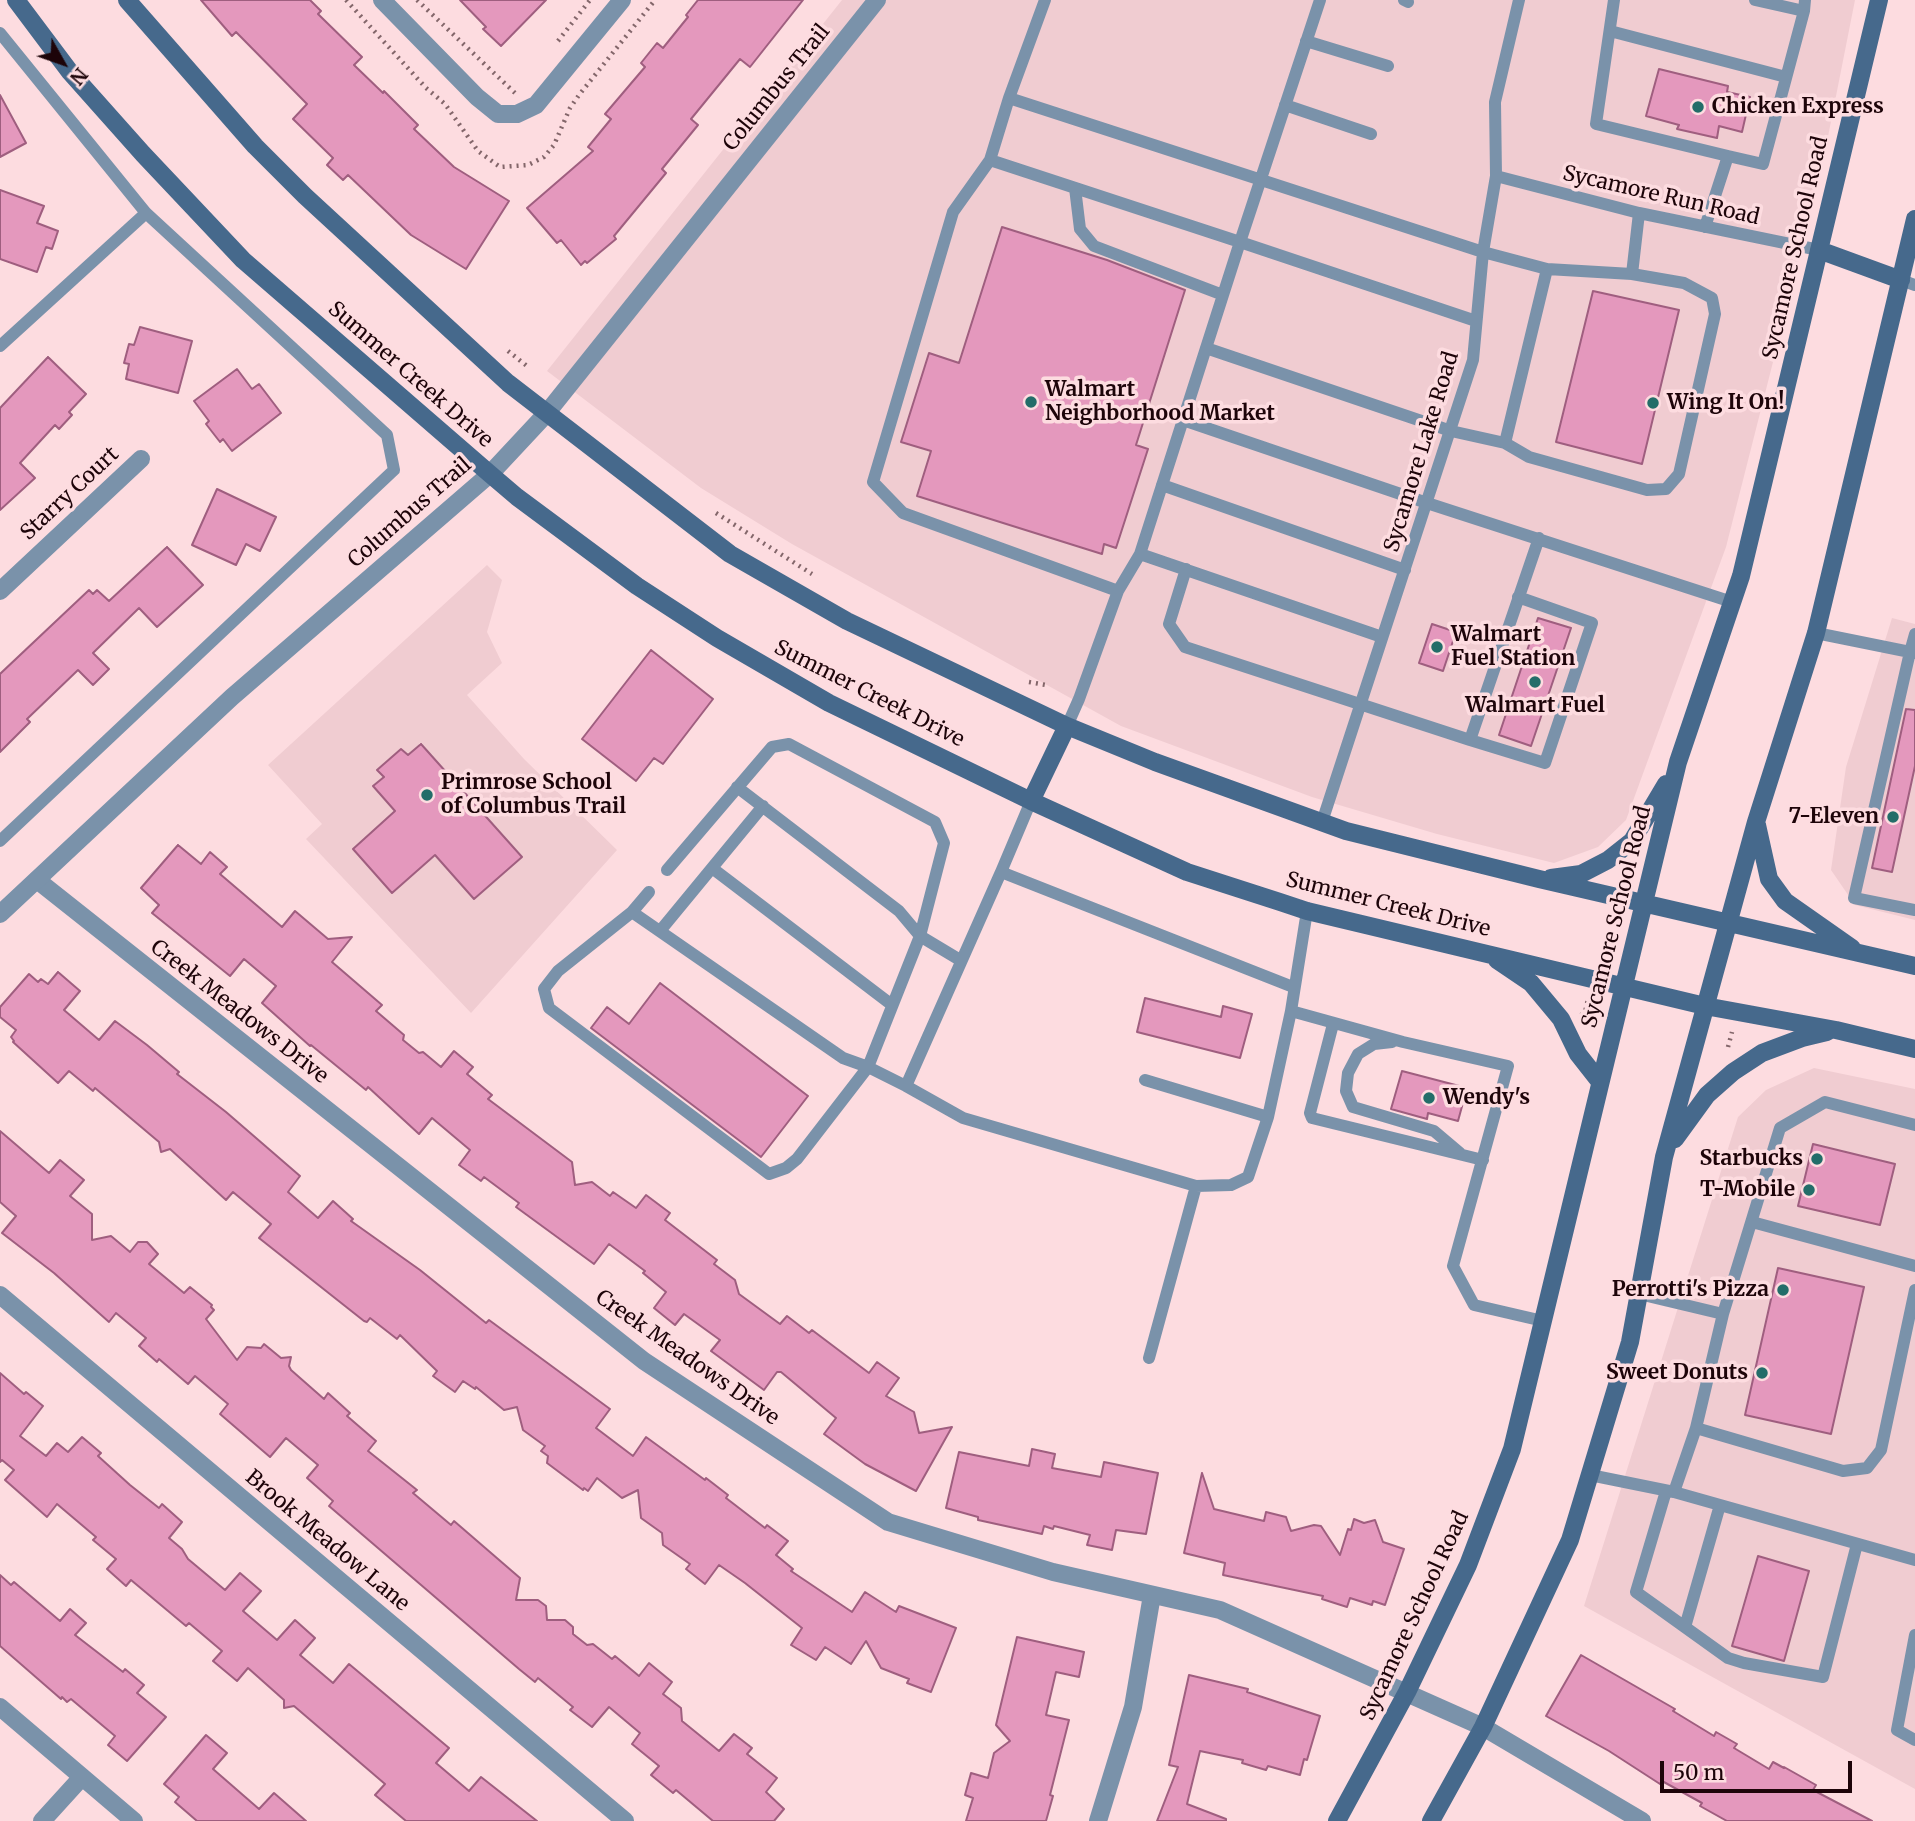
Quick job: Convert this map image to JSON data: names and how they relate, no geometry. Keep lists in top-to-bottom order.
{
  "streets": {
    "main road": ["Sycamore School Road", "Summer Creek Drive"],
    "street": [
      "Columbus Trail",
      "Starry Court",
      "Creek Meadows Drive",
      "Brook Meadow Lane"
    ],
    "lane": ["Sycamore Run Road", "Sycamore Lake Road"]
  },
  "crossings": [
    ["Columbus Trail", "Summer Creek Drive"],
    ["Columbus Trail", "Creek Meadows Drive"],
    ["Sycamore Run Road", "Sycamore School Road"],
    ["Sycamore Run Road", "Sycamore Lake Road"],
    ["Sycamore School Road", "Summer Creek Drive"],
    ["Sycamore School Road", "Creek Meadows Drive"]
  ],
  "places": [
    "Chicken Express",
    "Walmart Neighborhood Market",
    "Wing It On!",
    "Walmart Fuel Station",
    "Walmart Fuel",
    "Primrose School of Columbus Trail",
    "7-Eleven",
    "Wendy's",
    "Starbucks",
    "T-Mobile",
    "Perrotti's Pizza",
    "Sweet Donuts"
  ],
  "scale_bar": "50 m",
  "north": "bottom right"
}
